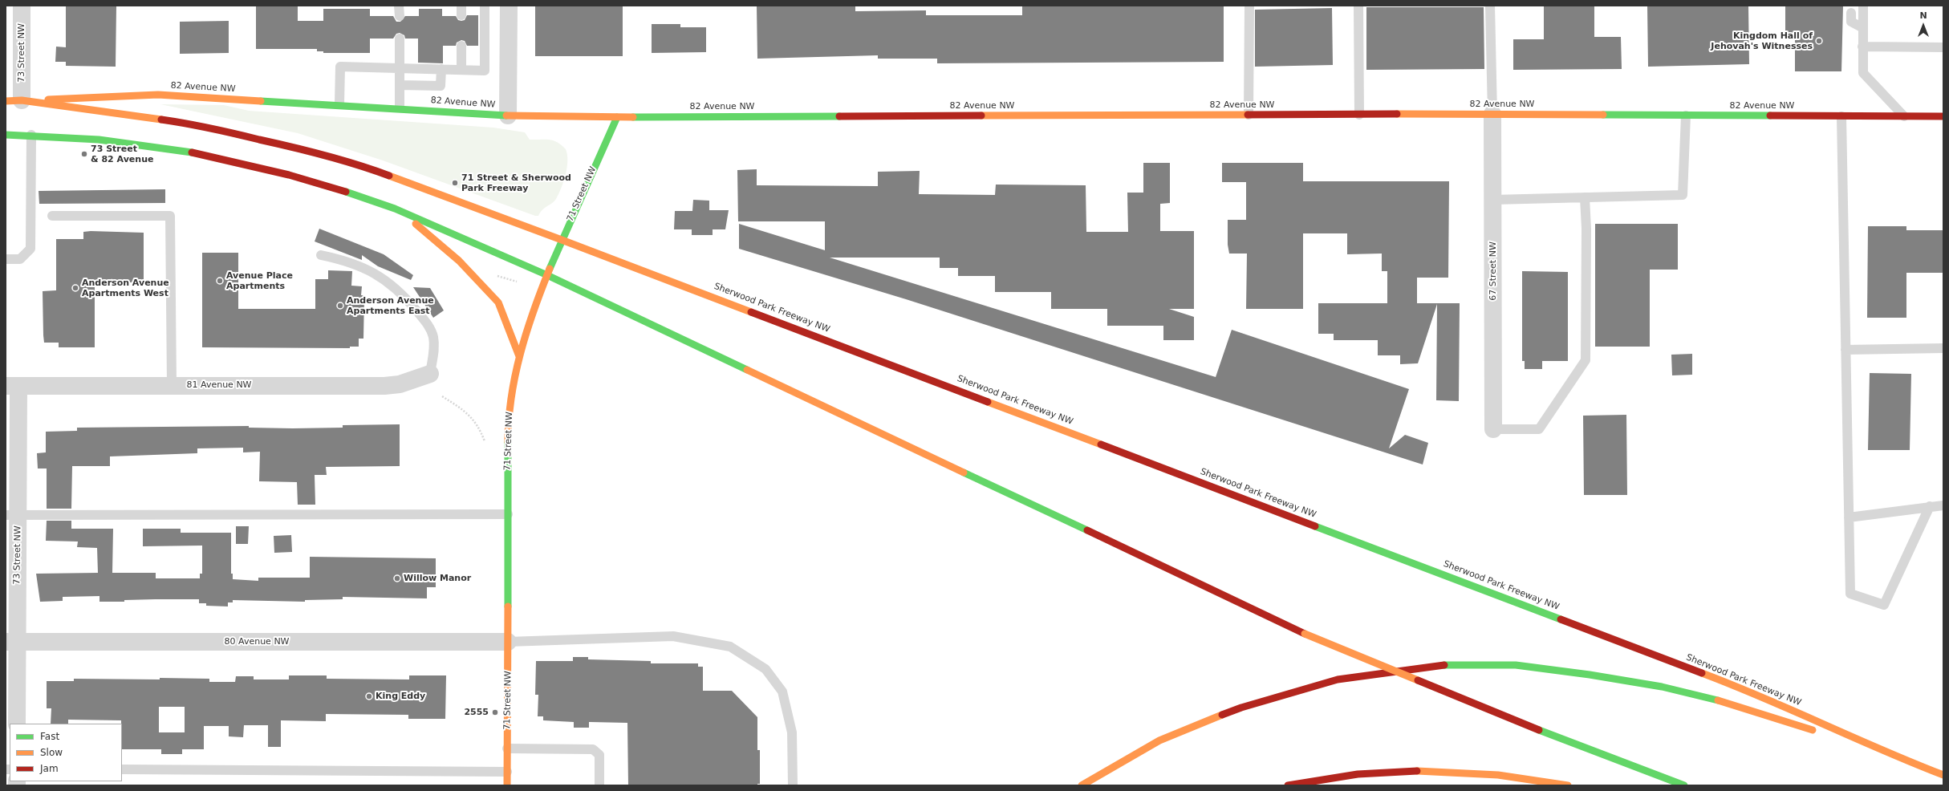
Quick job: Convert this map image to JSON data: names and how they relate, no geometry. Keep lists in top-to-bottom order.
{
  "streets": {
    "main road": ["82 Avenue NW", "71 Street NW", "Sherwood Park Freeway NW"],
    "street": [
      "73 Street NW",
      "67 Street NW",
      "81 Avenue NW",
      "80 Avenue NW"
    ]
  },
  "crossings": [
    ["73 Street NW", "82 Avenue NW"],
    ["73 Street NW", "81 Avenue NW"],
    ["73 Street NW", "80 Avenue NW"],
    ["82 Avenue NW", "71 Street NW"],
    ["82 Avenue NW", "67 Street NW"],
    ["71 Street NW", "Sherwood Park Freeway NW"],
    ["71 Street NW", "80 Avenue NW"]
  ],
  "places": [
    "Kingdom Hall of Jehovah's Witnesses",
    "73 Street & 82 Avenue",
    "71 Street & Sherwood Park Freeway",
    "Avenue Place Apartments",
    "Anderson Avenue Apartments West",
    "Anderson Avenue Apartments East",
    "Willow Manor",
    "King Eddy",
    "2555"
  ],
  "legend": ["Fast", "Slow", "Jam"],
  "north": "top"
}
